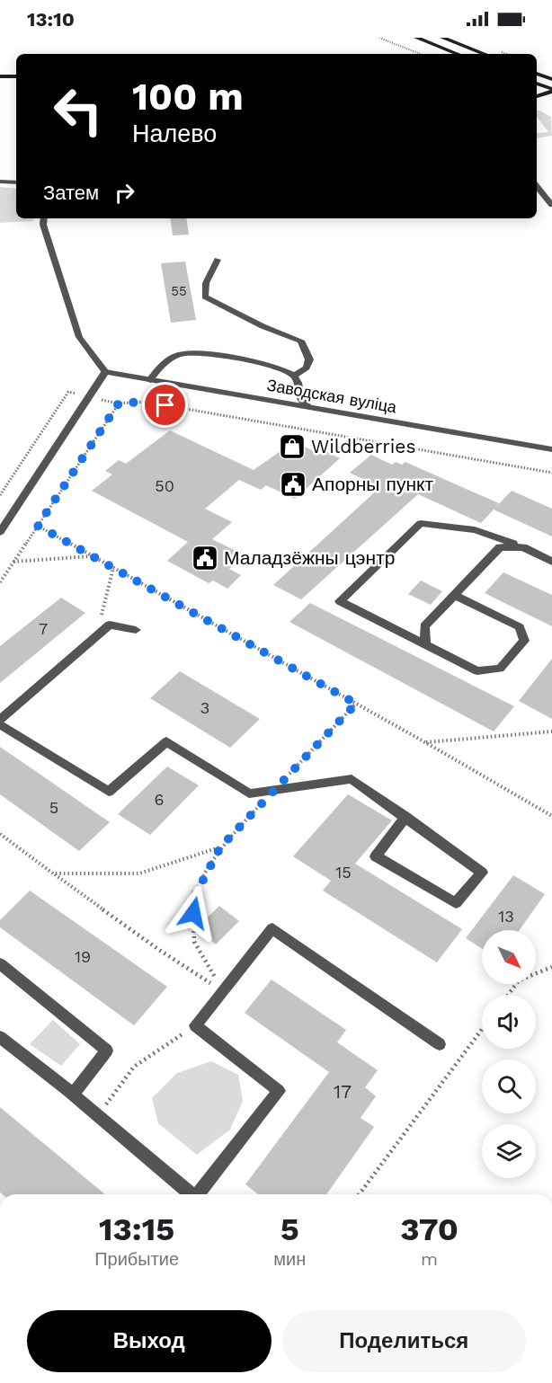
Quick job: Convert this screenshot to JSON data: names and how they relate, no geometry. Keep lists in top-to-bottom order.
{
  "streets": {
    "street": ["Заводская вуліца"]
  },
  "places": {
    "shop": ["Wildberries"],
    "public building": ["Апорны пункт", "Маладзёжны цэнтр"]
  },
  "house_numbers": [
    "55",
    "50",
    "7",
    "3",
    "6",
    "5",
    "15",
    "13",
    "19",
    "17"
  ],
  "north": "bottom right",
  "page": {
    "status": "13:10",
    "turn": ["100 m", "Налево"],
    "then": "Затем",
    "eta": [
      "13:15",
      "Прибытие",
      "5",
      "мин",
      "370",
      "m"
    ],
    "buttons": ["Выход", "Поделиться"]
  }
}
